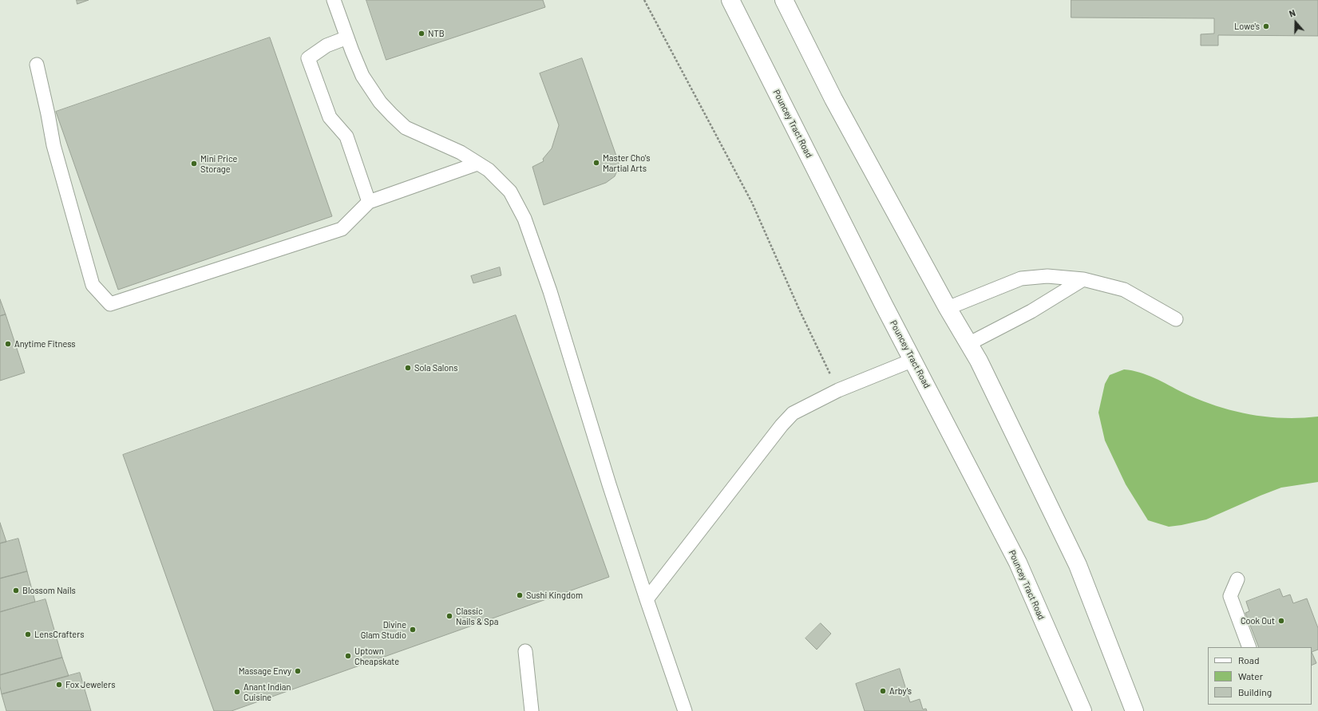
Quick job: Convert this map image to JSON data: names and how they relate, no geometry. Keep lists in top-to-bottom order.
{
  "streets": {
    "main road": ["Pouncey Tract Road"]
  },
  "places": [
    "Lowe's",
    "NTB",
    "Master Cho's Martial Arts",
    "Mini Price Storage",
    "Anytime Fitness",
    "Sola Salons",
    "Blossom Nails",
    "Sushi Kingdom",
    "Classic Nails & Spa",
    "Cook Out",
    "Divine Glam Studio",
    "LensCrafters",
    "Uptown Cheapskate",
    "Massage Envy",
    "Fox Jewelers",
    "Arby's",
    "Anant Indian Cuisine"
  ],
  "legend": ["Road", "Water", "Building"],
  "north": "top"
}
